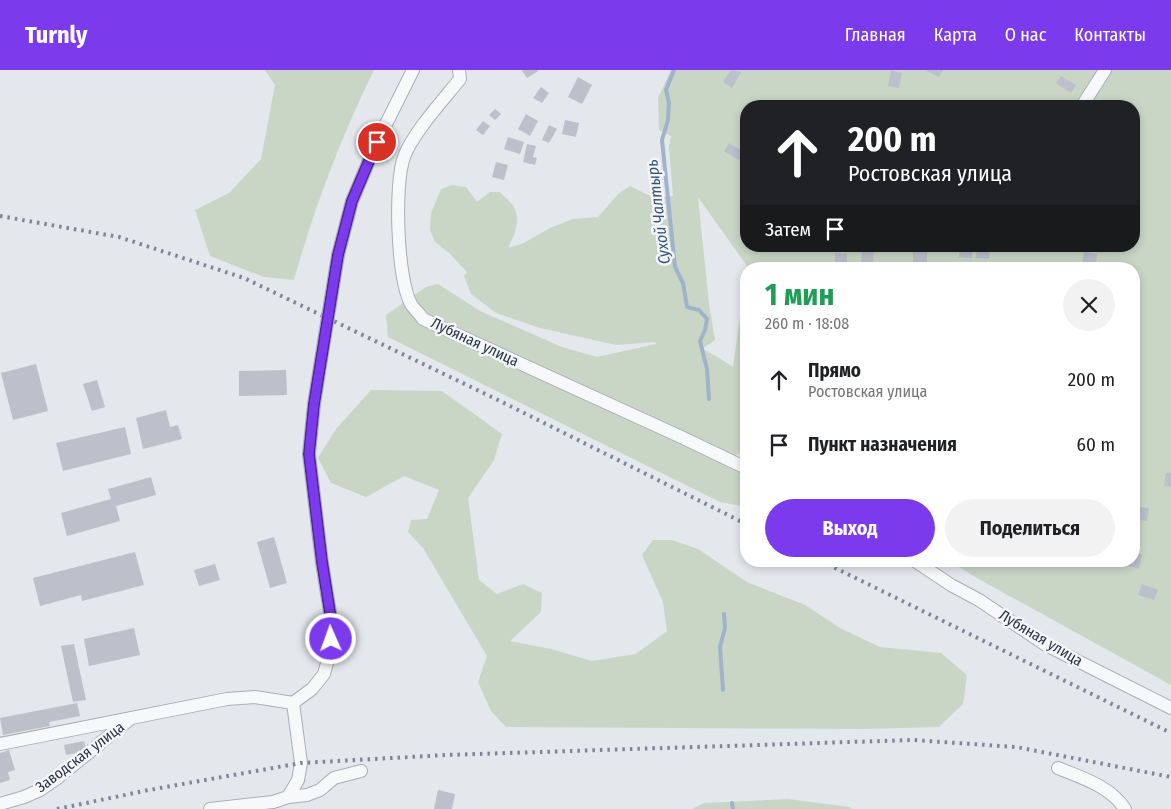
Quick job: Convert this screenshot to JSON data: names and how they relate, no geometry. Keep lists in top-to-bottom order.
{
  "streets": {
    "street": ["Лубяная улица", "Заводская улица"]
  },
  "water": ["Сухой Чалтырь"],
  "page": {
    "header": "Turnly",
    "nav": [
      "Главная",
      "Карта",
      "О нас",
      "Контакты"
    ],
    "turn": ["200 m", "Ростовская улица"],
    "then": "Затем",
    "heading": ["1 мин", "260 m · 18:08"],
    "list": [
      {
        "name": "Прямо",
        "note": "Ростовская улица",
        "value": "200 m"
      },
      {
        "name": "Пункт назначения",
        "value": "60 m"
      }
    ],
    "buttons": ["Выход", "Поделиться"]
  }
}
